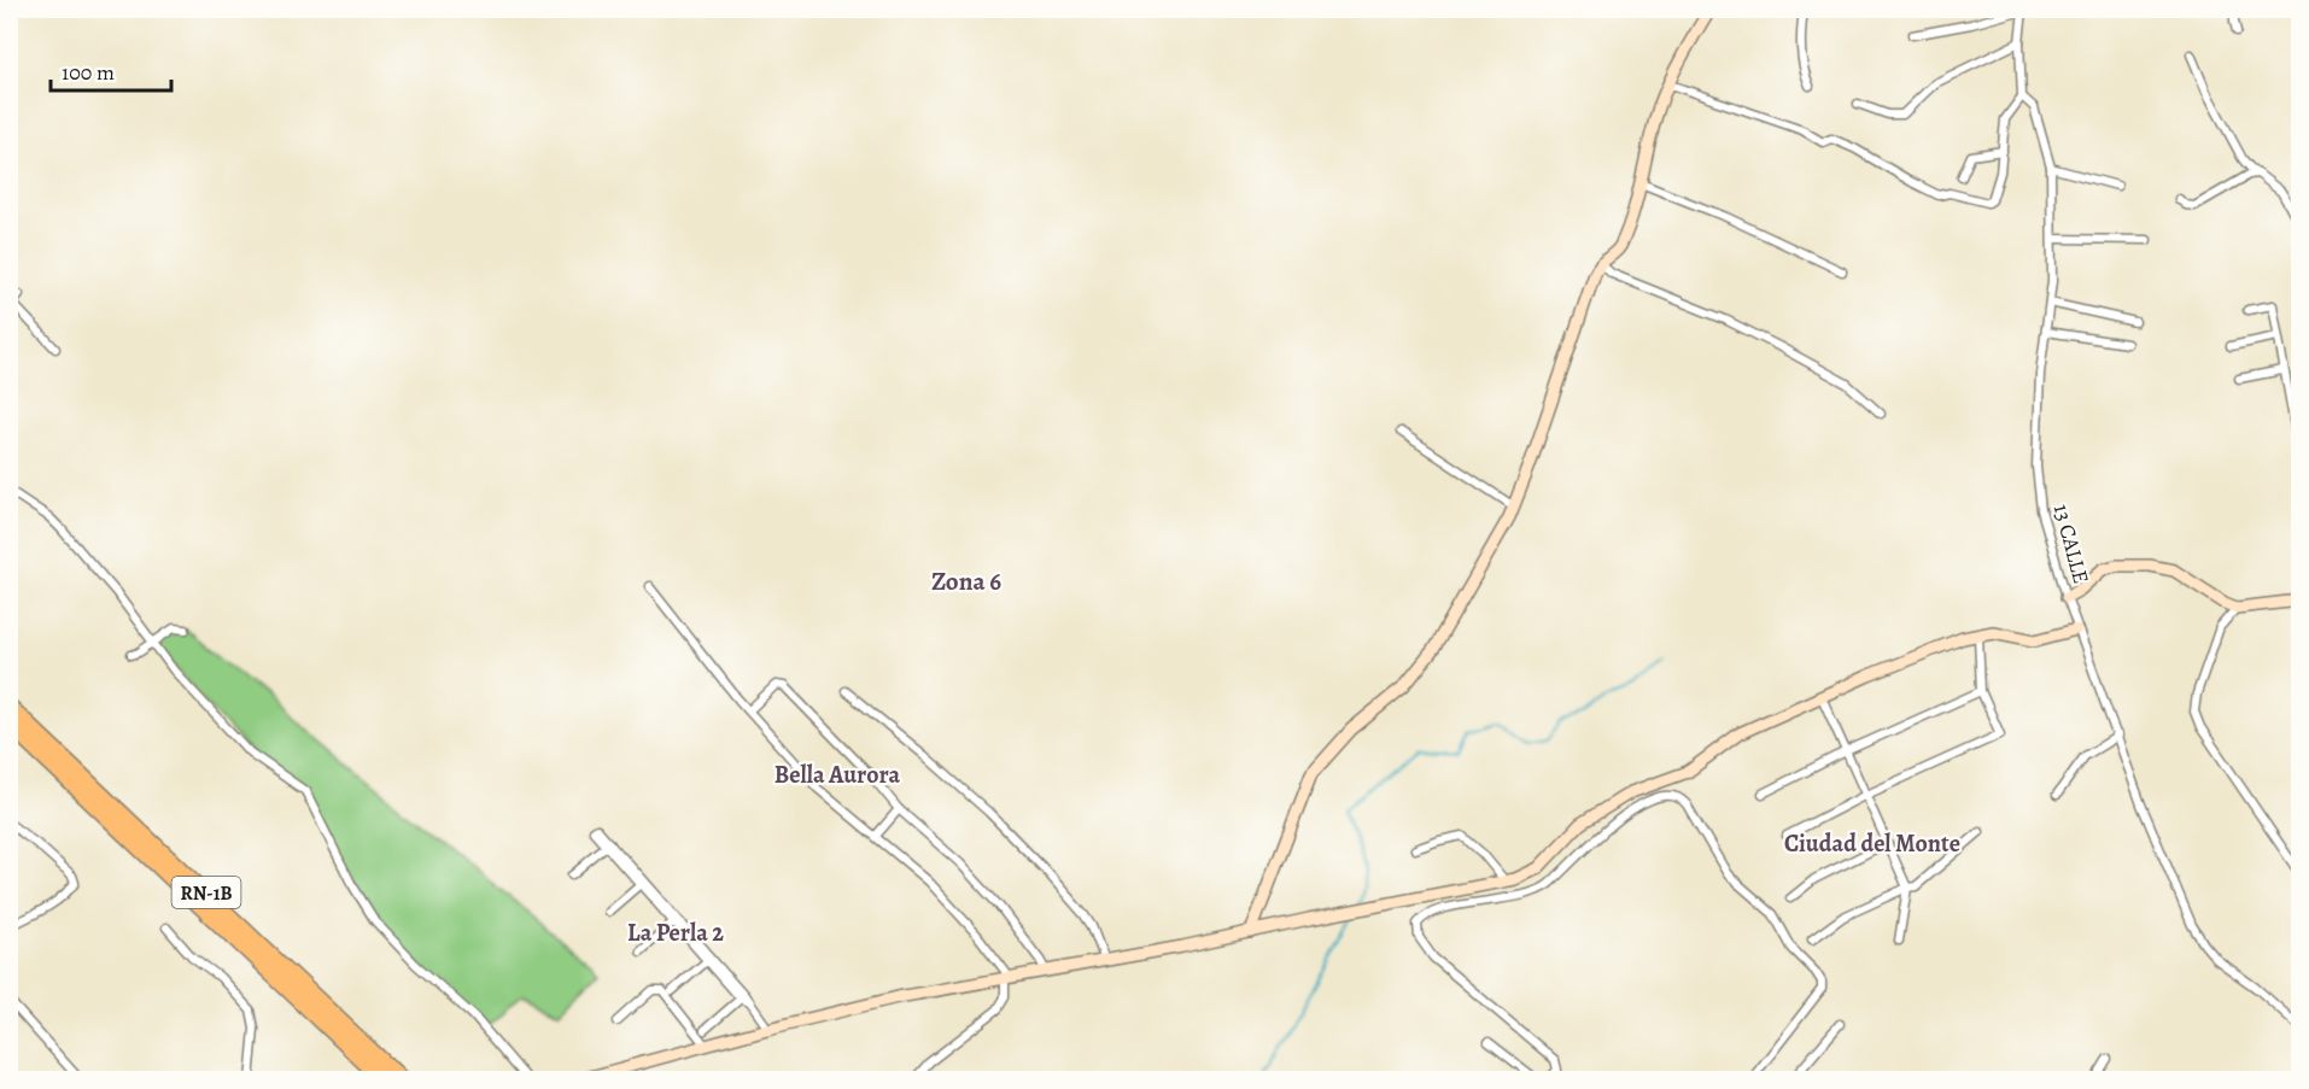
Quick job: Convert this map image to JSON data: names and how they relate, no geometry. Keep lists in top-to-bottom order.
{
  "streets": {
    "highway": ["RN-1B"],
    "street": ["13 CALLE"]
  },
  "districts": [
    "Zona 6",
    "Bella Aurora",
    "Ciudad del Monte",
    "La Perla 2"
  ],
  "scale_bar": "100 m"
}
